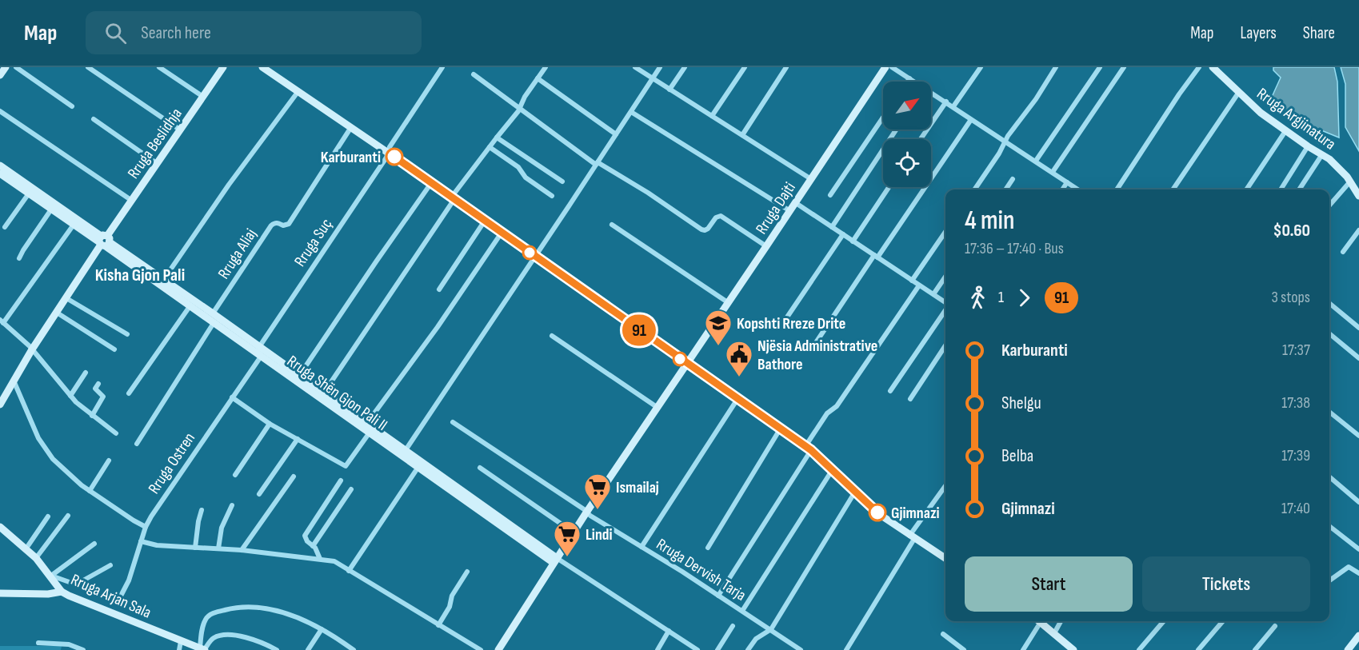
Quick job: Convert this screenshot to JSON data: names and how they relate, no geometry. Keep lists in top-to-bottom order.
{
  "streets": {
    "street": [
      "Rruga Argjinatura",
      "Rruga Beslidhja",
      "Rruga Dajti",
      "Rruga Suç",
      "Rruga Aliaj",
      "Rruga Shën Gjon Pali II",
      "Rruga Ostren",
      "Rruga Dervish Tarja",
      "Rruga Arjan Sala"
    ]
  },
  "crossings": [
    ["Rruga Beslidhja", "Rruga Shën Gjon Pali II"],
    ["Rruga Dajti", "Rruga Shën Gjon Pali II"],
    ["Rruga Dajti", "Rruga Dervish Tarja"],
    ["Rruga Suç", "Rruga Shën Gjon Pali II"],
    ["Rruga Aliaj", "Rruga Shën Gjon Pali II"],
    ["Rruga Shën Gjon Pali II", "Rruga Ostren"]
  ],
  "districts": ["Kisha Gjon Pali"],
  "places": {
    "other": ["Karburanti", "Gjimnazi"],
    "school or university": ["Kopshti Rreze Drite"],
    "public building": ["Njësia Administrative Bathore"],
    "supermarket": ["Ismailaj", "Lindi"]
  },
  "lines": ["bus line 91"],
  "north": "top right",
  "page": {
    "header": "Map",
    "search": "Search here",
    "nav": ["Map", "Layers", "Share"],
    "on_map": "91",
    "heading": ["4 min", "17:36 – 17:40 · Bus", "$0.60"],
    "legs": ["1", "91", "3 stops"],
    "list": [
      {
        "name": "Karburanti",
        "value": "17:37"
      },
      {
        "name": "Shelgu",
        "value": "17:38"
      },
      {
        "name": "Belba",
        "value": "17:39"
      },
      {
        "name": "Gjimnazi",
        "value": "17:40"
      }
    ],
    "buttons": ["Start", "Tickets"]
  }
}
